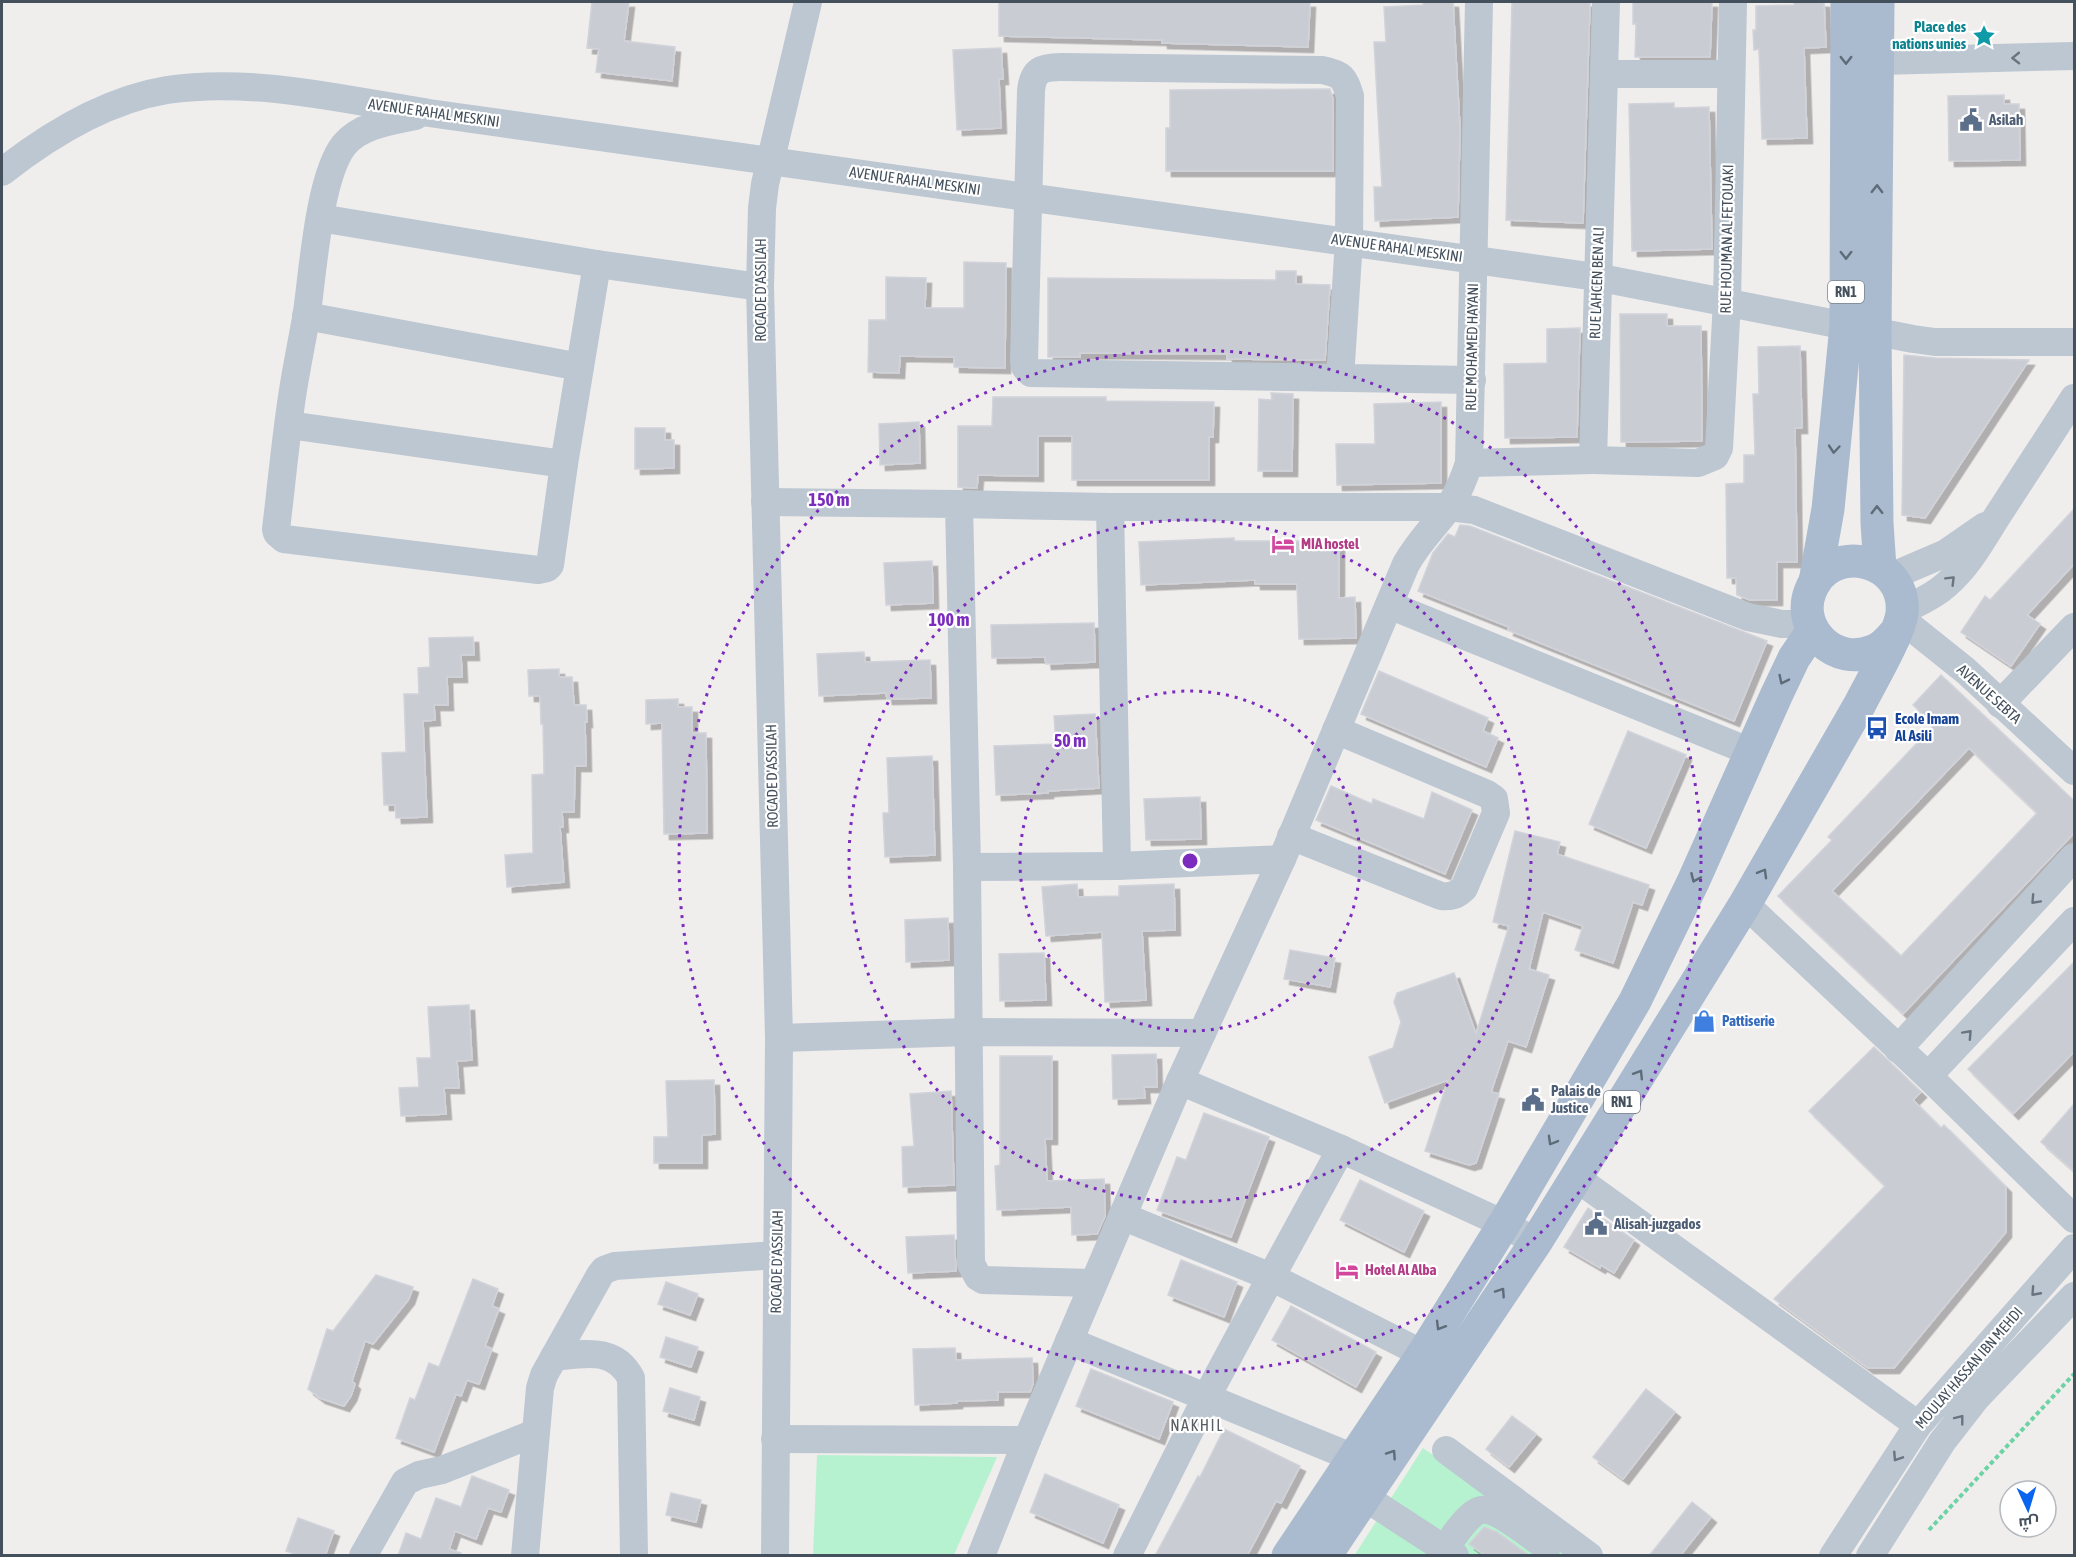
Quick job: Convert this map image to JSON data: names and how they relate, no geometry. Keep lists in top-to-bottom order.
{
  "streets": {
    "main road": ["RN1"],
    "street": [
      "AVENUE RAHAL MESKINI",
      "RUE HOUMAN AL FETOUAKI",
      "RUE LAHCEN BEN ALI",
      "ROCADE D'ASSILAH",
      "RUE MOHAMED HAYANI",
      "AVENUE SEBTA",
      "MOULAY HASSAN IBN MEHDI"
    ]
  },
  "crossings": [
    ["AVENUE RAHAL MESKINI", "RUE HOUMAN AL FETOUAKI"],
    ["AVENUE RAHAL MESKINI", "RUE LAHCEN BEN ALI"],
    ["AVENUE RAHAL MESKINI", "ROCADE D'ASSILAH"],
    ["AVENUE RAHAL MESKINI", "RN1"],
    ["AVENUE RAHAL MESKINI", "RUE MOHAMED HAYANI"],
    ["RUE HOUMAN AL FETOUAKI", "RUE LAHCEN BEN ALI"],
    ["RN1", "AVENUE SEBTA"]
  ],
  "districts": ["NAKHIL"],
  "places": {
    "place": ["Place des nations unies"],
    "public building": ["Asilah", "Palais de Justice", "Alisah-juzgados"],
    "hotel": ["MIA hostel", "Hotel Al Alba"],
    "bus stop": ["Ecole Imam Al Asili"],
    "shop": ["Pattiserie"]
  },
  "north": "bottom",
  "rings": ["150 m", "100 m", "50 m"]
}
